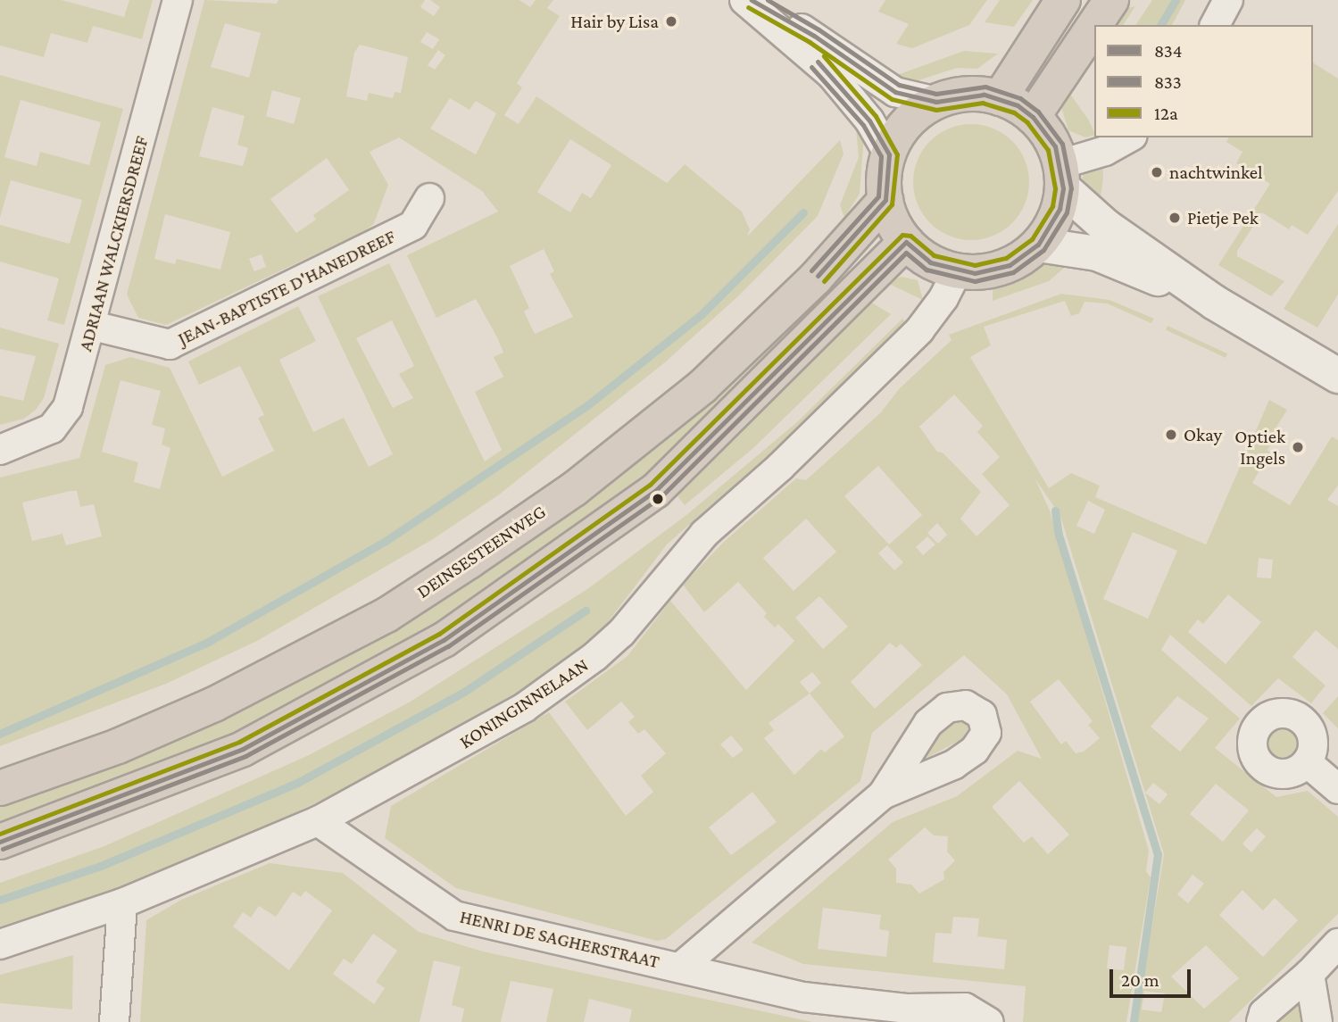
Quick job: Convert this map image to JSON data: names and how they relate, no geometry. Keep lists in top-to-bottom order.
{
  "streets": {
    "highway": ["DEINSESTEENWEG"],
    "street": [
      "ADRIAAN WALCKIERSDREEF",
      "JEAN-BAPTISTE D'HANEDREEF",
      "KONINGINNELAAN",
      "HENRI DE SAGHERSTRAAT"
    ]
  },
  "crossings": [
    ["ADRIAAN WALCKIERSDREEF", "JEAN-BAPTISTE D'HANEDREEF"],
    ["DEINSESTEENWEG", "KONINGINNELAAN"],
    ["KONINGINNELAAN", "HENRI DE SAGHERSTRAAT"]
  ],
  "places": [
    "Hair by Lisa",
    "nachtwinkel",
    "Pietje Pek",
    "Okay",
    "Optiek Ingels"
  ],
  "lines": ["transit line 834", "transit line 833", "transit line 12a"],
  "legend": ["834", "833", "12a"],
  "scale_bar": "20 m"
}
